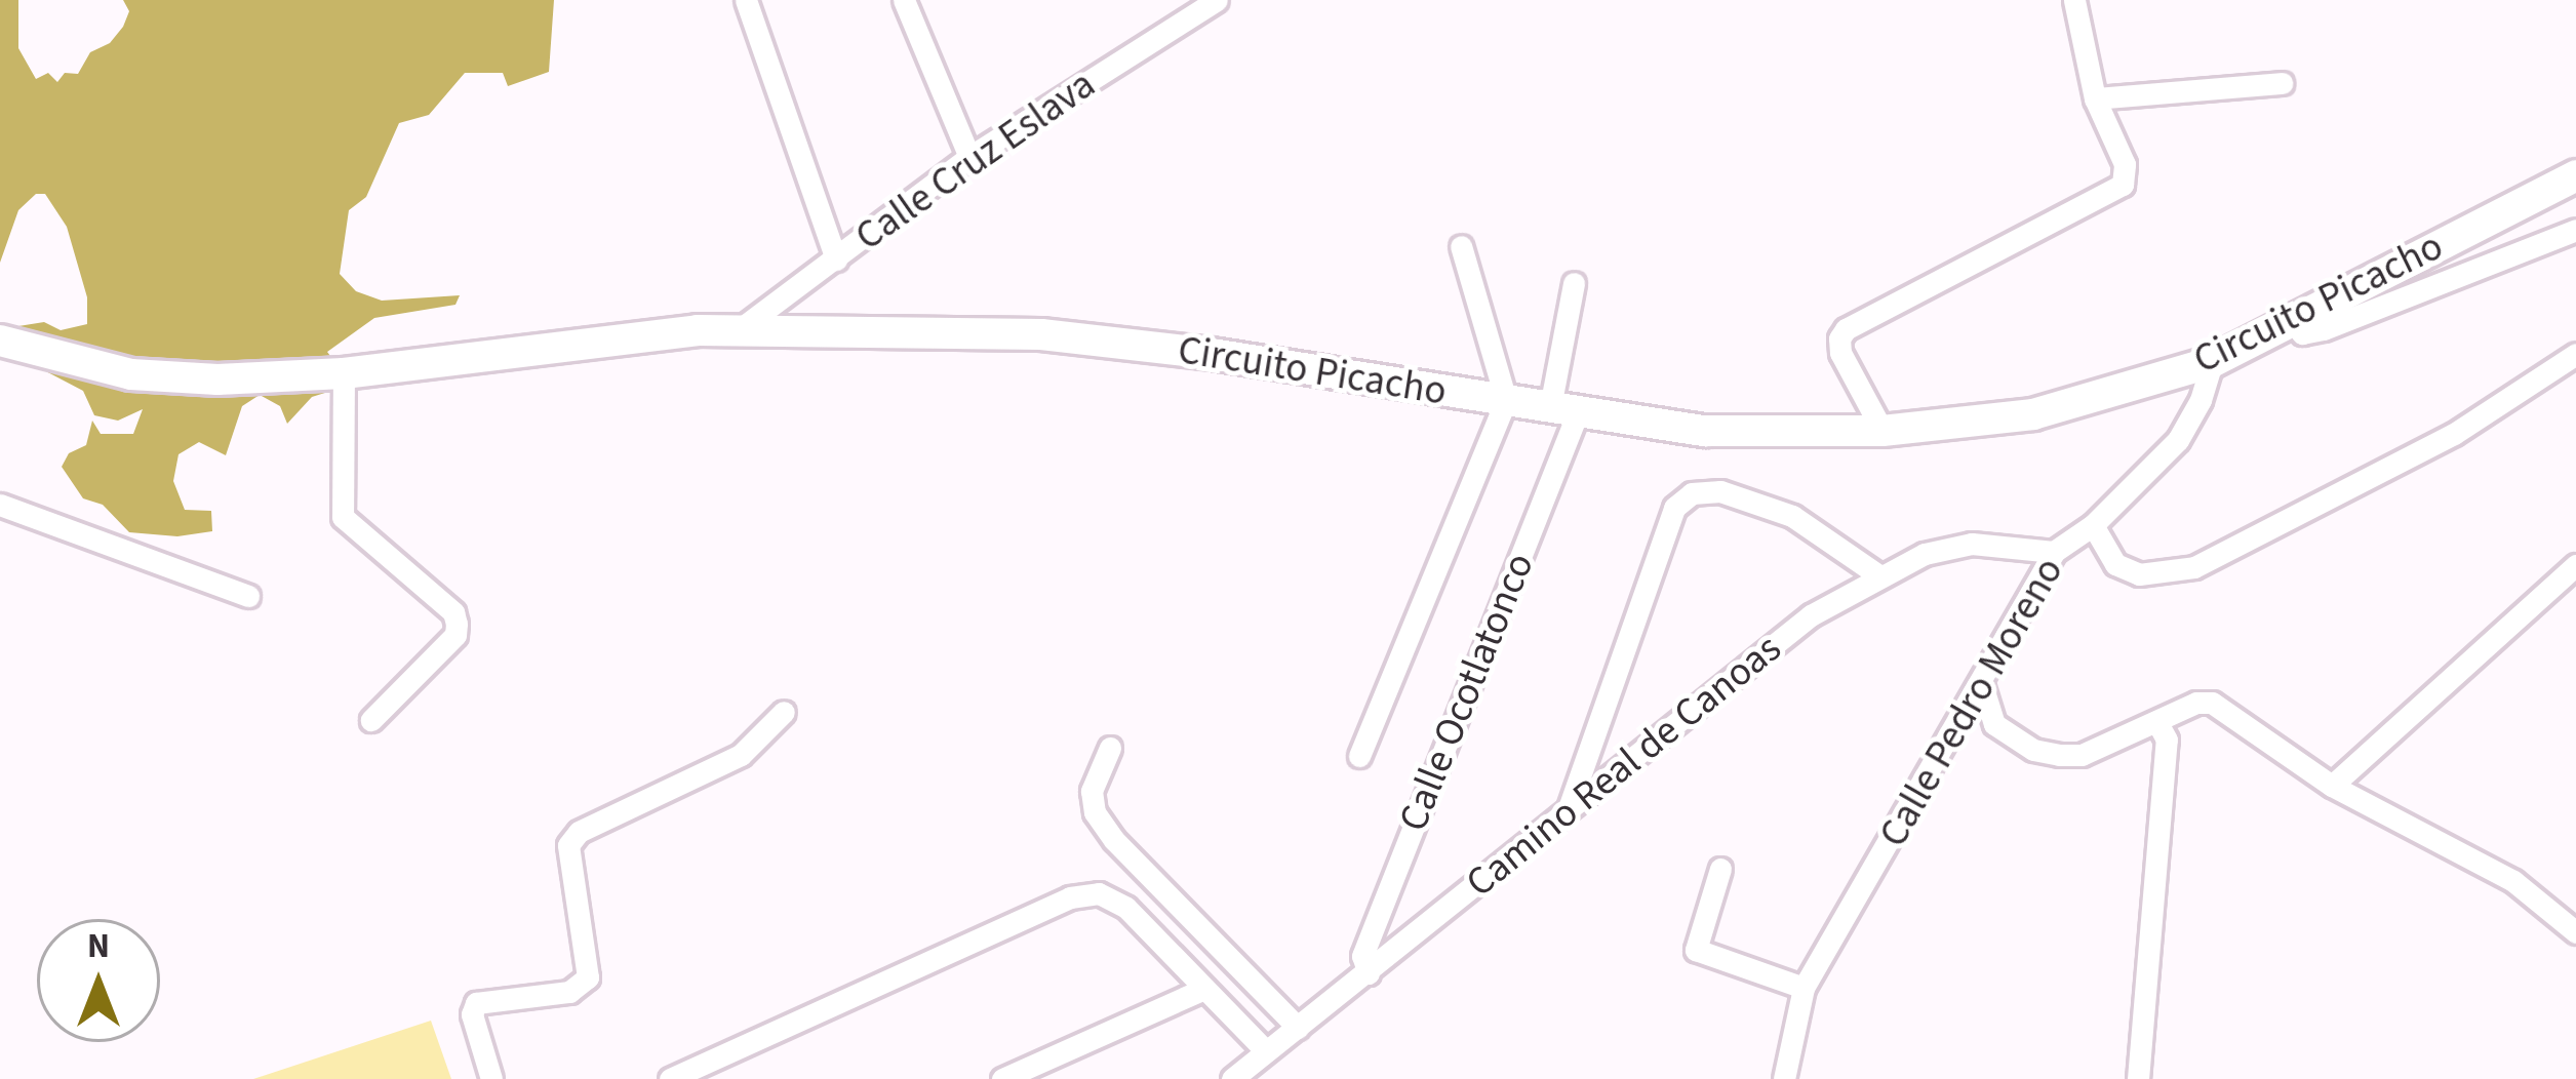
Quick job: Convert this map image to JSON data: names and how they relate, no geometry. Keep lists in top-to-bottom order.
{
  "streets": {
    "main road": ["Circuito Picacho"],
    "street": [
      "Calle Cruz Eslava",
      "Calle Ocotlatonco",
      "Calle Pedro Moreno",
      "Camino Real de Canoas"
    ]
  },
  "crossings": [
    ["Calle Cruz Eslava", "Circuito Picacho"],
    ["Circuito Picacho", "Calle Ocotlatonco"],
    ["Circuito Picacho", "Calle Pedro Moreno"],
    ["Calle Ocotlatonco", "Camino Real de Canoas"],
    ["Calle Pedro Moreno", "Camino Real de Canoas"]
  ],
  "north": "top"
}
